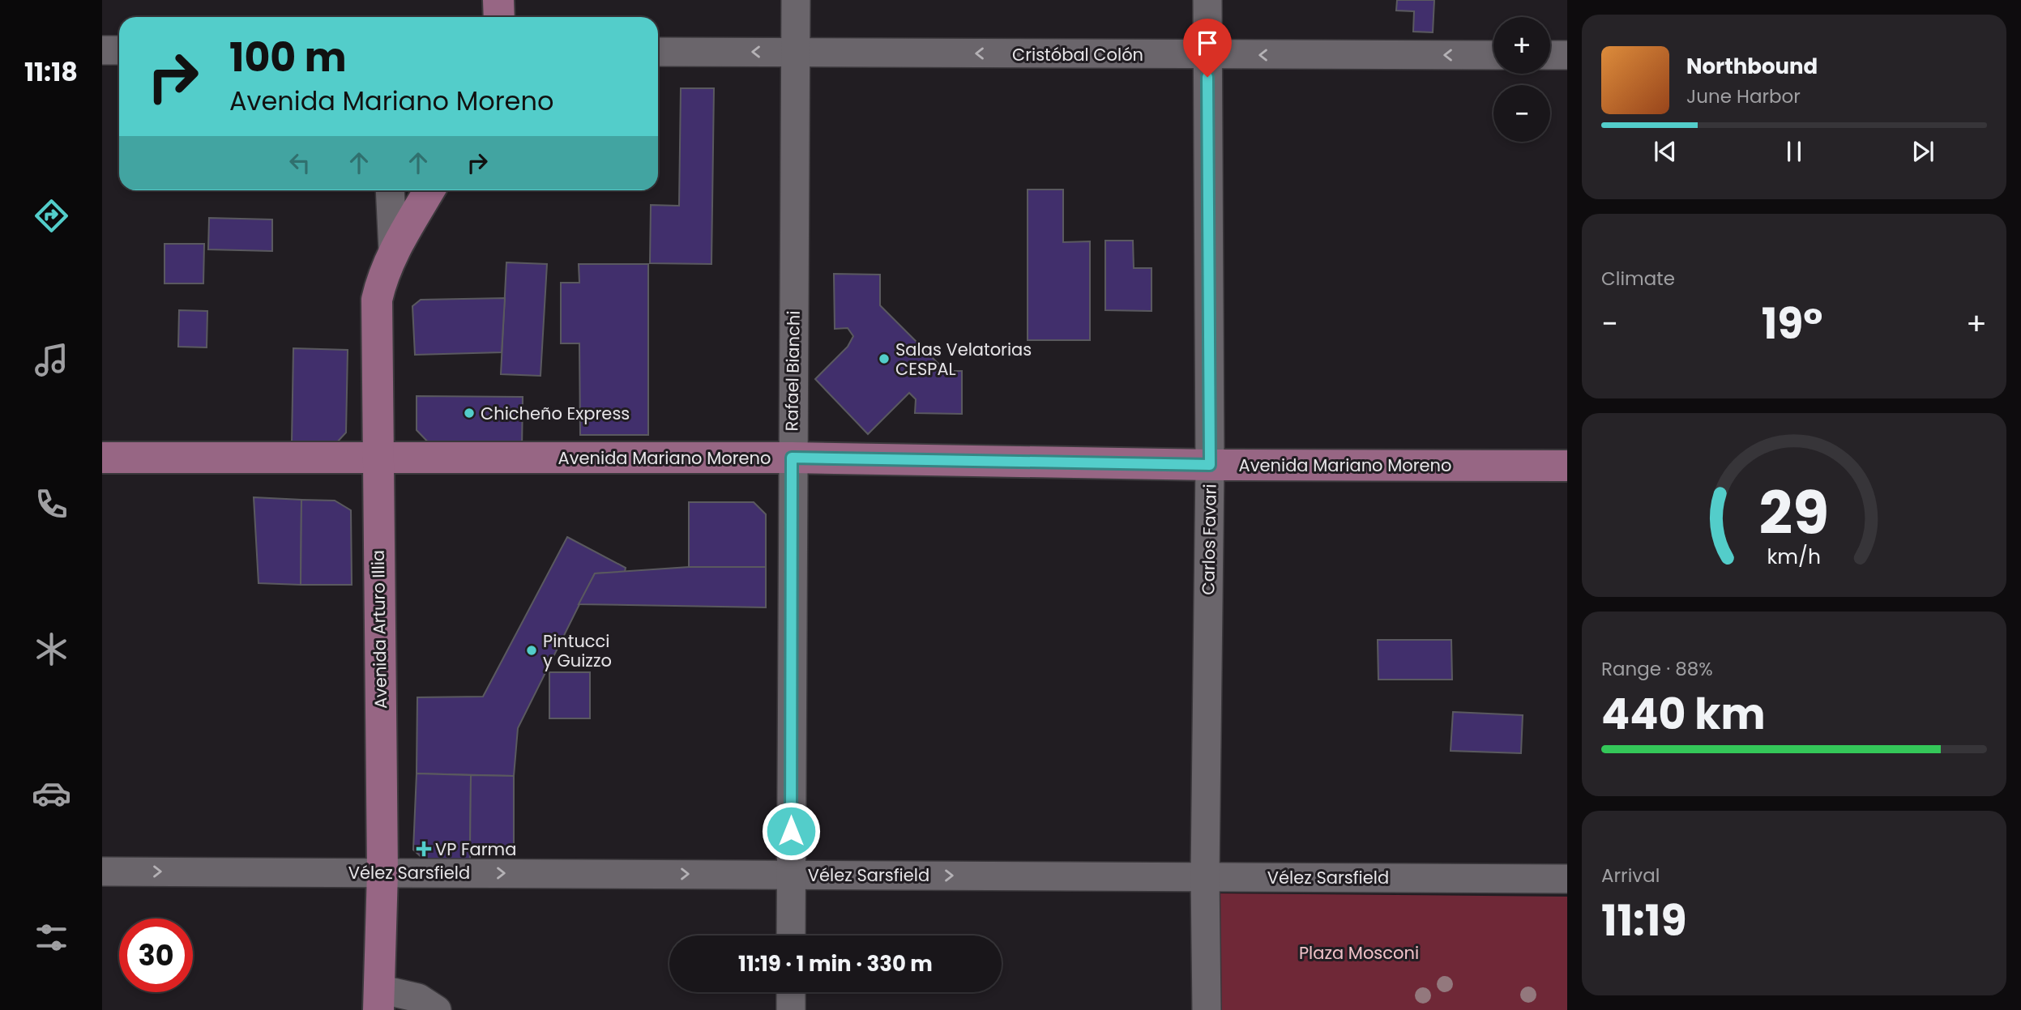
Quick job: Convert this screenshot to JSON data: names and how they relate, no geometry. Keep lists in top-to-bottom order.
{
  "streets": {
    "main road": ["Avenida Mariano Moreno", "Avenida Arturo Illia"],
    "street": [
      "Cristóbal Colón",
      "Rafael Bianchi",
      "Carlos Favari",
      "Vélez Sarsfield"
    ]
  },
  "crossings": [
    ["Cristóbal Colón", "Rafael Bianchi"],
    ["Cristóbal Colón", "Carlos Favari"],
    ["Rafael Bianchi", "Avenida Mariano Moreno"],
    ["Rafael Bianchi", "Vélez Sarsfield"],
    ["Avenida Mariano Moreno", "Carlos Favari"],
    ["Avenida Mariano Moreno", "Avenida Arturo Illia"],
    ["Carlos Favari", "Vélez Sarsfield"],
    ["Avenida Arturo Illia", "Vélez Sarsfield"]
  ],
  "one_way": ["Cristóbal Colón", "Vélez Sarsfield"],
  "parks": ["Plaza Mosconi"],
  "places": {
    "other": ["Salas Velatorias CESPAL", "Chicheño Express", "Pintucci y Guizzo"],
    "health": ["VP Farma"]
  },
  "page": {
    "tabs": "11:18",
    "map_buttons": ["+", "−"],
    "turn": ["100 m", "Avenida Mariano Moreno"],
    "song": ["Northbound", "June Harbor"],
    "tile": [
      "Climate",
      ["Range · 88%", "440 km"],
      ["Arrival", "11:19"]
    ],
    "heat": ["−", "19°", "+"],
    "limit": "30",
    "trip": "11:19 · 1 min · 330 m",
    "gauge": ["29", "km/h"]
  }
}
